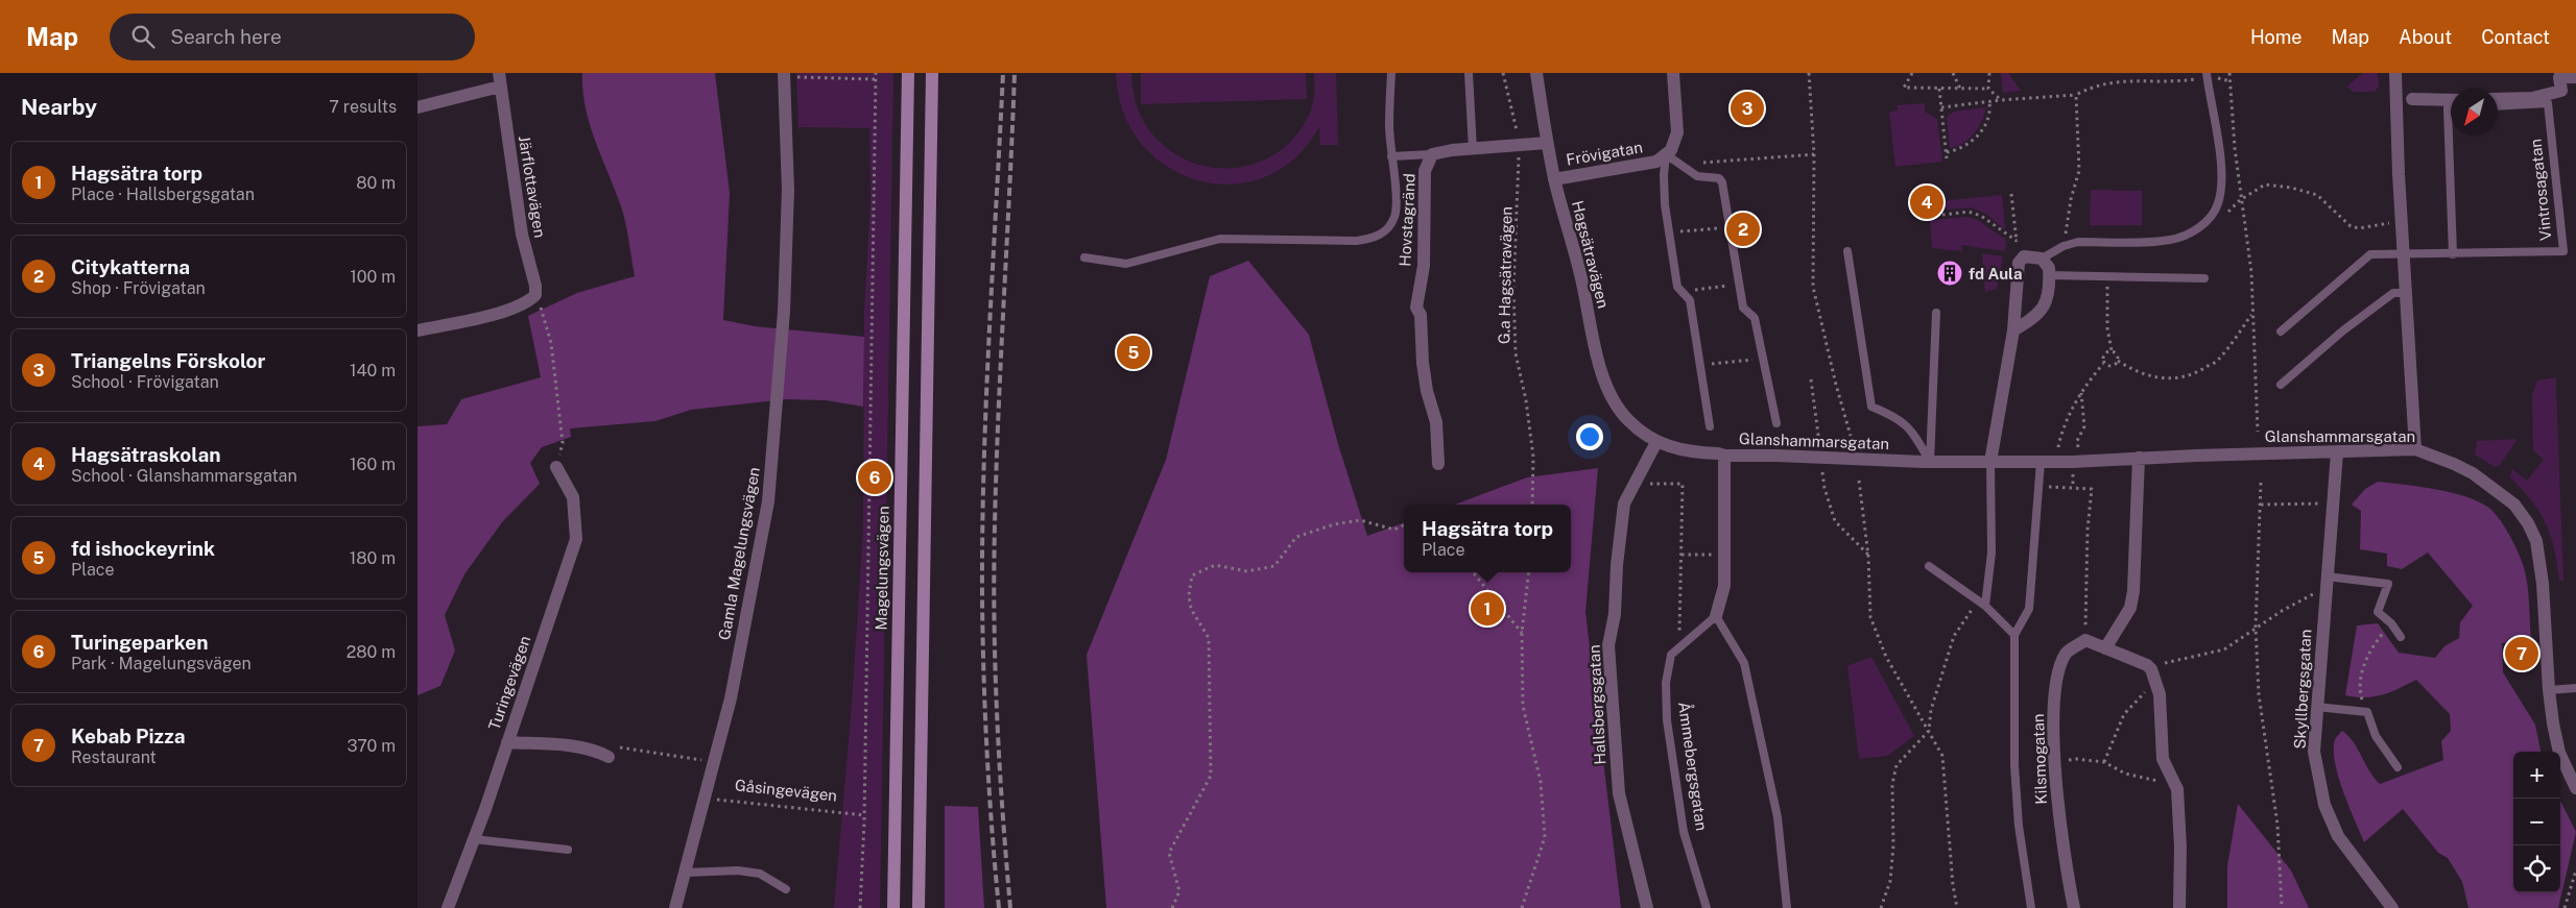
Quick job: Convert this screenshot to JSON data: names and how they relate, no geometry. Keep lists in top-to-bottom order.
{
  "streets": {
    "main road": ["Magelungsvägen"],
    "street": [
      "Frövigatan",
      "Järflottavägen",
      "Hovstagränd",
      "Hagsätravägen",
      "Glanshammarsgatan",
      "Gamla Magelungsvägen",
      "Turingevägen",
      "Skyllbergsgatan",
      "Hallsbergsgatan",
      "Kilsmogatan"
    ],
    "lane": ["Vintrosagatan", "Åmmebergsgatan"],
    "path": ["G.a Hagsätravägen", "Gåsingevägen"]
  },
  "crossings": [
    ["Frövigatan", "Hagsätravägen"],
    ["Hovstagränd", "Hagsätravägen"],
    ["Hovstagränd", "G.a Hagsätravägen"],
    ["Hagsätravägen", "Glanshammarsgatan"],
    ["Glanshammarsgatan", "Skyllbergsgatan"],
    ["Glanshammarsgatan", "Hallsbergsgatan"],
    ["Gamla Magelungsvägen", "Gåsingevägen"]
  ],
  "places": {
    "building": ["fd Aula"]
  },
  "north": "bottom left",
  "page": {
    "header": "Map",
    "search": "Search here",
    "nav": [
      "Home",
      "Map",
      "About",
      "Contact"
    ],
    "heading": ["Nearby", "7 results"],
    "pins": [
      "3",
      "4",
      "2",
      "5",
      "6",
      "1",
      "7"
    ],
    "list": [
      {
        "mark": "1",
        "name": "Hagsätra torp",
        "note": "Place · Hallsbergsgatan",
        "value": "80 m"
      },
      {
        "mark": "2",
        "name": "Citykatterna",
        "note": "Shop · Frövigatan",
        "value": "100 m"
      },
      {
        "mark": "3",
        "name": "Triangelns Förskolor",
        "note": "School · Frövigatan",
        "value": "140 m"
      },
      {
        "mark": "4",
        "name": "Hagsätraskolan",
        "note": "School · Glanshammarsgatan",
        "value": "160 m"
      },
      {
        "mark": "5",
        "name": "fd ishockeyrink",
        "note": "Place",
        "value": "180 m"
      },
      {
        "mark": "6",
        "name": "Turingeparken",
        "note": "Park · Magelungsvägen",
        "value": "280 m"
      },
      {
        "mark": "7",
        "name": "Kebab Pizza",
        "note": "Restaurant",
        "value": "370 m"
      }
    ],
    "popup": ["Hagsätra torp", "Place"],
    "map_buttons": ["+", "−"]
  }
}
